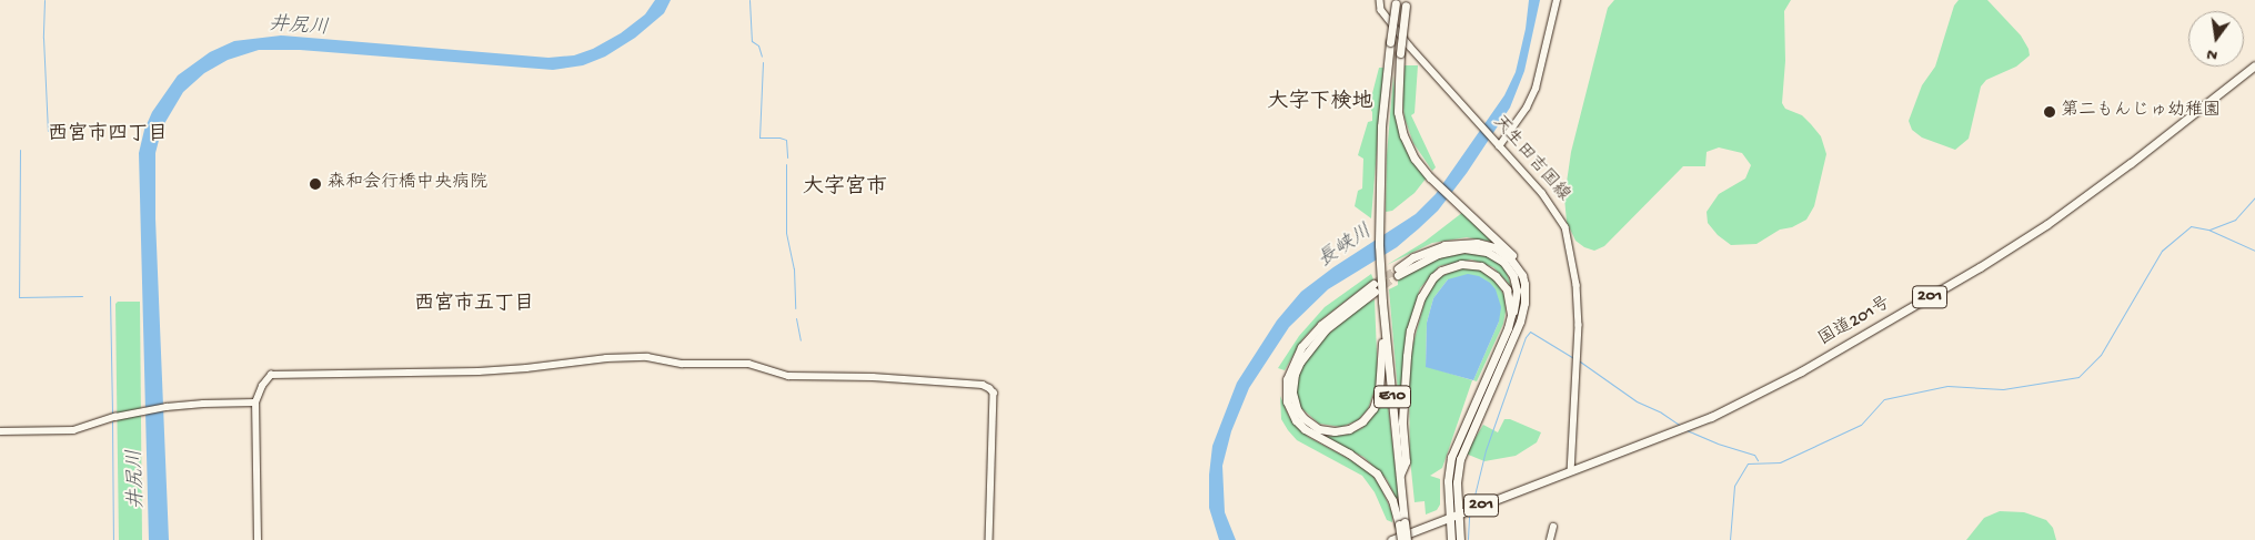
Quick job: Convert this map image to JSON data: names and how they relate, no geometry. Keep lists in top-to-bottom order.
{
  "streets": {
    "highway": ["201", "国道201号", "E10"],
    "street": ["天生田吉国線"]
  },
  "crossings": [
    ["天生田吉国線", "国道201号"],
    ["201", "国道201号"]
  ],
  "districts": [
    "大字下検地",
    "西宮市四丁目",
    "大字宮市",
    "西宮市五丁目"
  ],
  "water": ["井尻川", "長峡川"],
  "places": ["第二もんじゅ幼稚園", "森和会行橋中央病院"],
  "north": "bottom"
}
